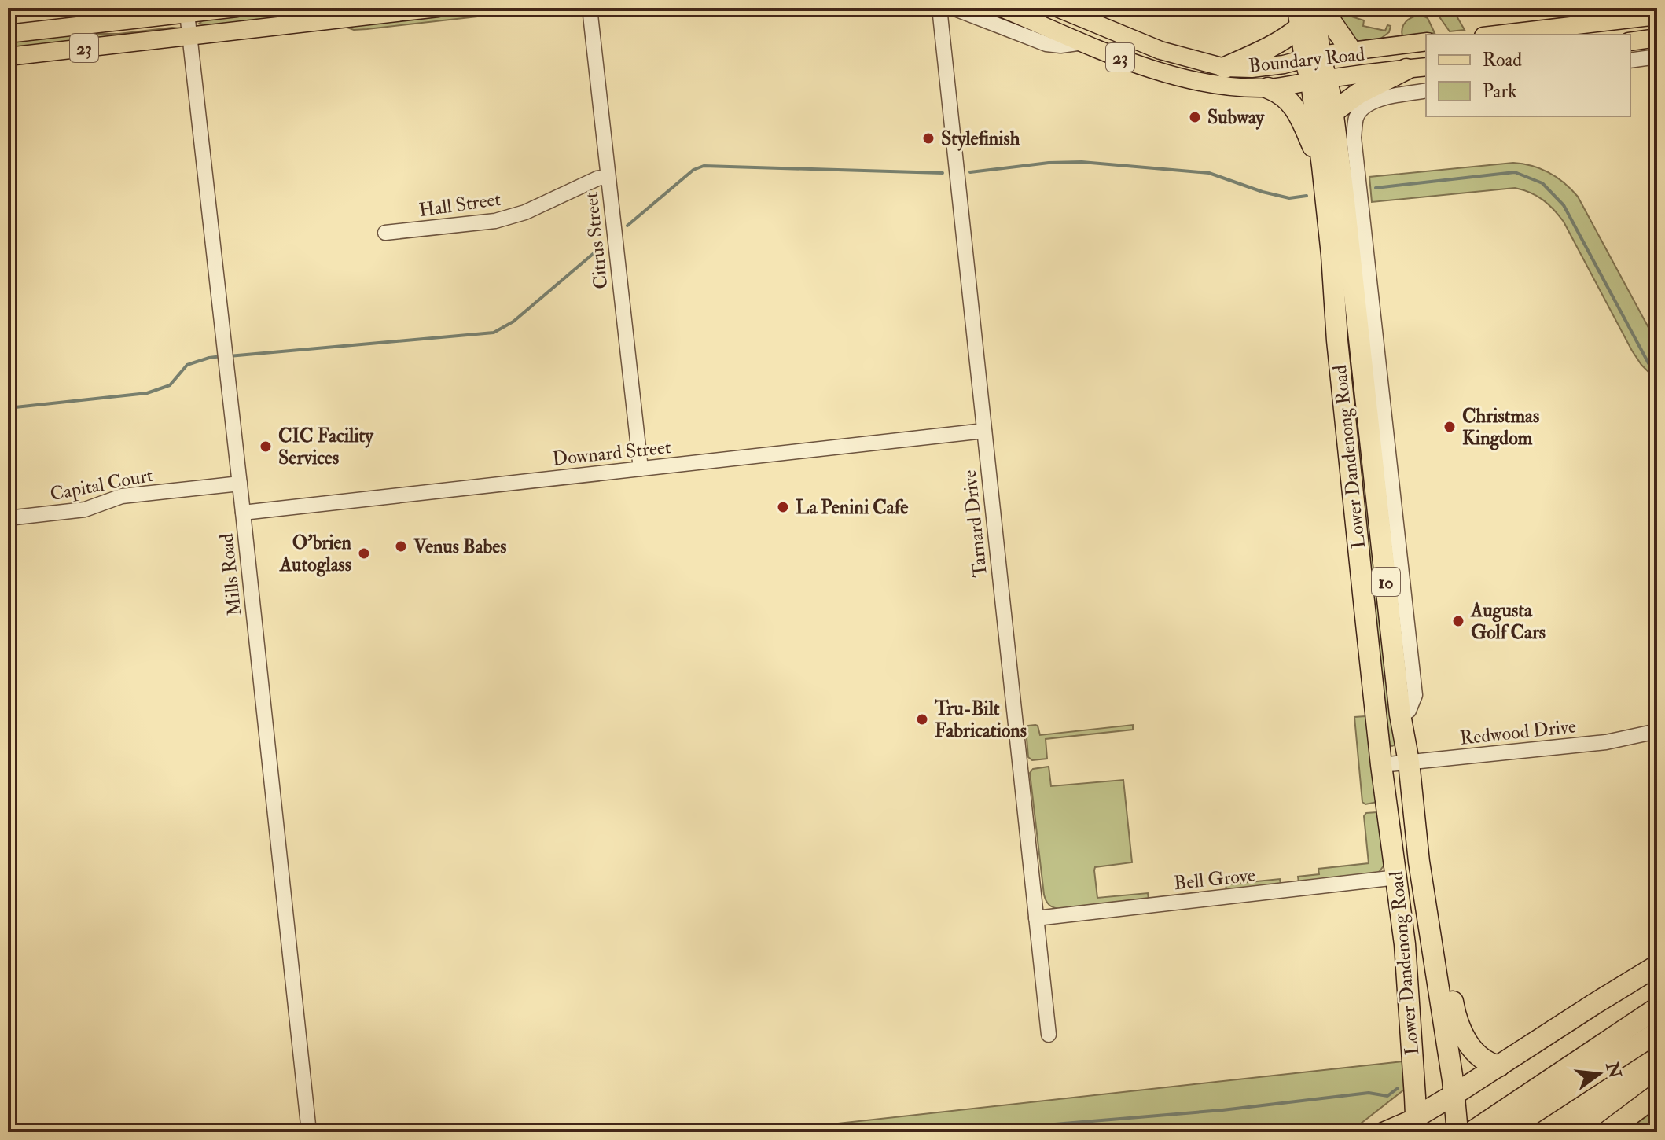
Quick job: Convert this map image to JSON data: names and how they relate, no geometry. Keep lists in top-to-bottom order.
{
  "streets": {
    "highway": ["Lower Dandenong Road", "10"],
    "main road": ["23", "Boundary Road"],
    "street": [
      "Hall Street",
      "Citrus Street",
      "Downard Street",
      "Capital Court",
      "Tarnard Drive",
      "Mills Road",
      "Redwood Drive",
      "Bell Grove"
    ]
  },
  "crossings": [
    ["23", "Mills Road"],
    ["Boundary Road", "Lower Dandenong Road"],
    ["Hall Street", "Citrus Street"],
    ["Citrus Street", "Downard Street"],
    ["Downard Street", "Tarnard Drive"],
    ["Downard Street", "Mills Road"],
    ["Lower Dandenong Road", "Redwood Drive"],
    ["Lower Dandenong Road", "Bell Grove"],
    ["Capital Court", "Mills Road"],
    ["Tarnard Drive", "Bell Grove"]
  ],
  "places": [
    "Subway",
    "Stylefinish",
    "Christmas Kingdom",
    "CIC Facility Services",
    "La Penini Cafe",
    "Venus Babes",
    "O'brien Autoglass",
    "Augusta Golf Cars",
    "Tru-Bilt Fabrications"
  ],
  "legend": ["Road", "Park"],
  "north": "right"
}
